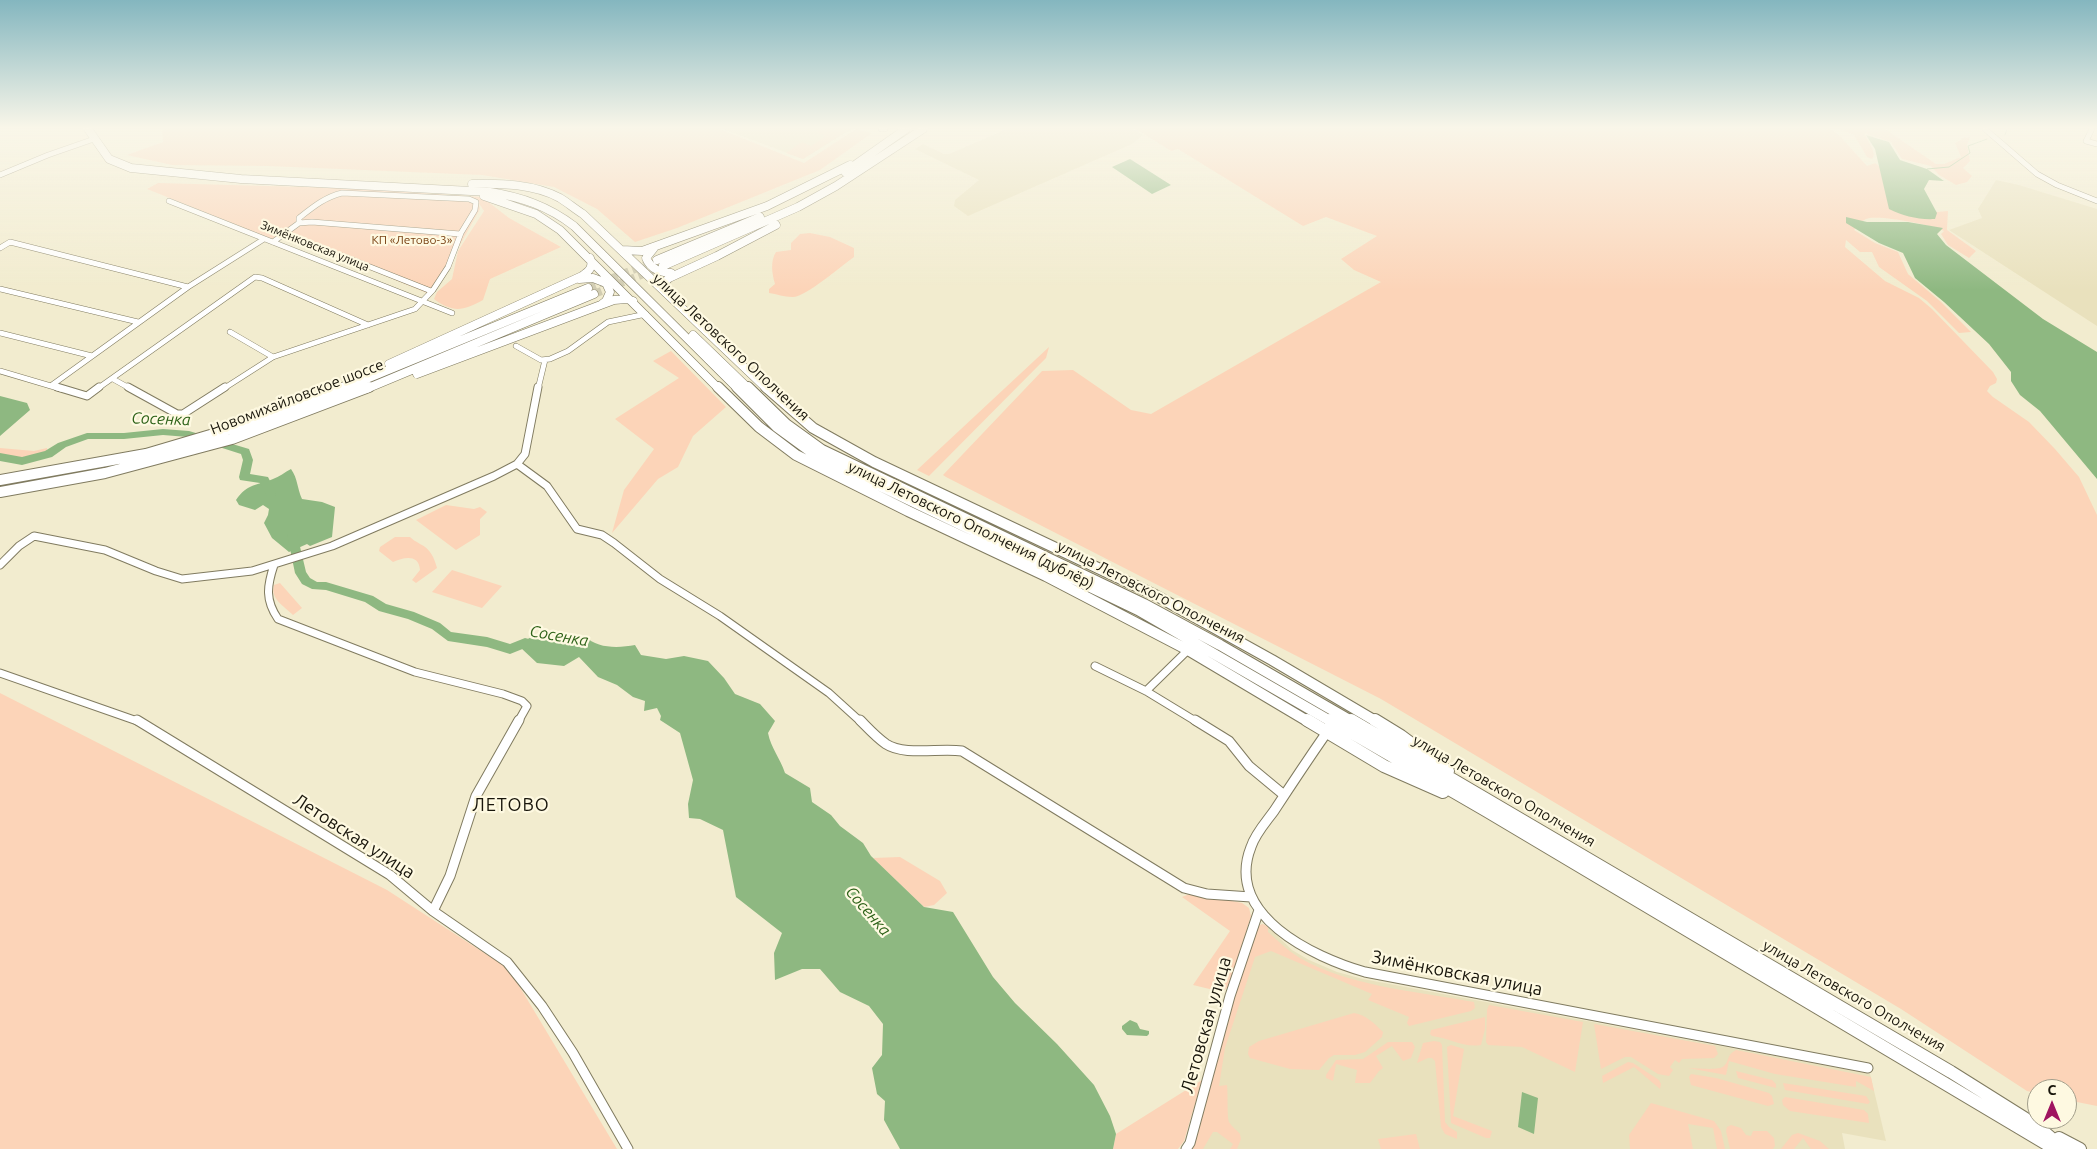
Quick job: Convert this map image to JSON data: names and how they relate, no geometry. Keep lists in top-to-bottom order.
{
  "streets": {
    "main road": ["улица Летовского Ополчения", "Новомихайловское шоссе", "улица Летовского Ополчения (дублёр)"],
    "street": ["Зимёнковская улица", "Летовская улица"]
  },
  "crossings": [
    ["Зимёнковская улица", "улица Летовского Ополчения (дублёр)"],
    ["Зимёнковская улица", "Летовская улица"],
    ["улица Летовского Ополчения", "улица Летовского Ополчения (дублёр)"]
  ],
  "districts": ["ЛЕТОВО"],
  "water": ["Сосенка"],
  "parks": ["КП «Летово-3»"],
  "north": "top"
}
